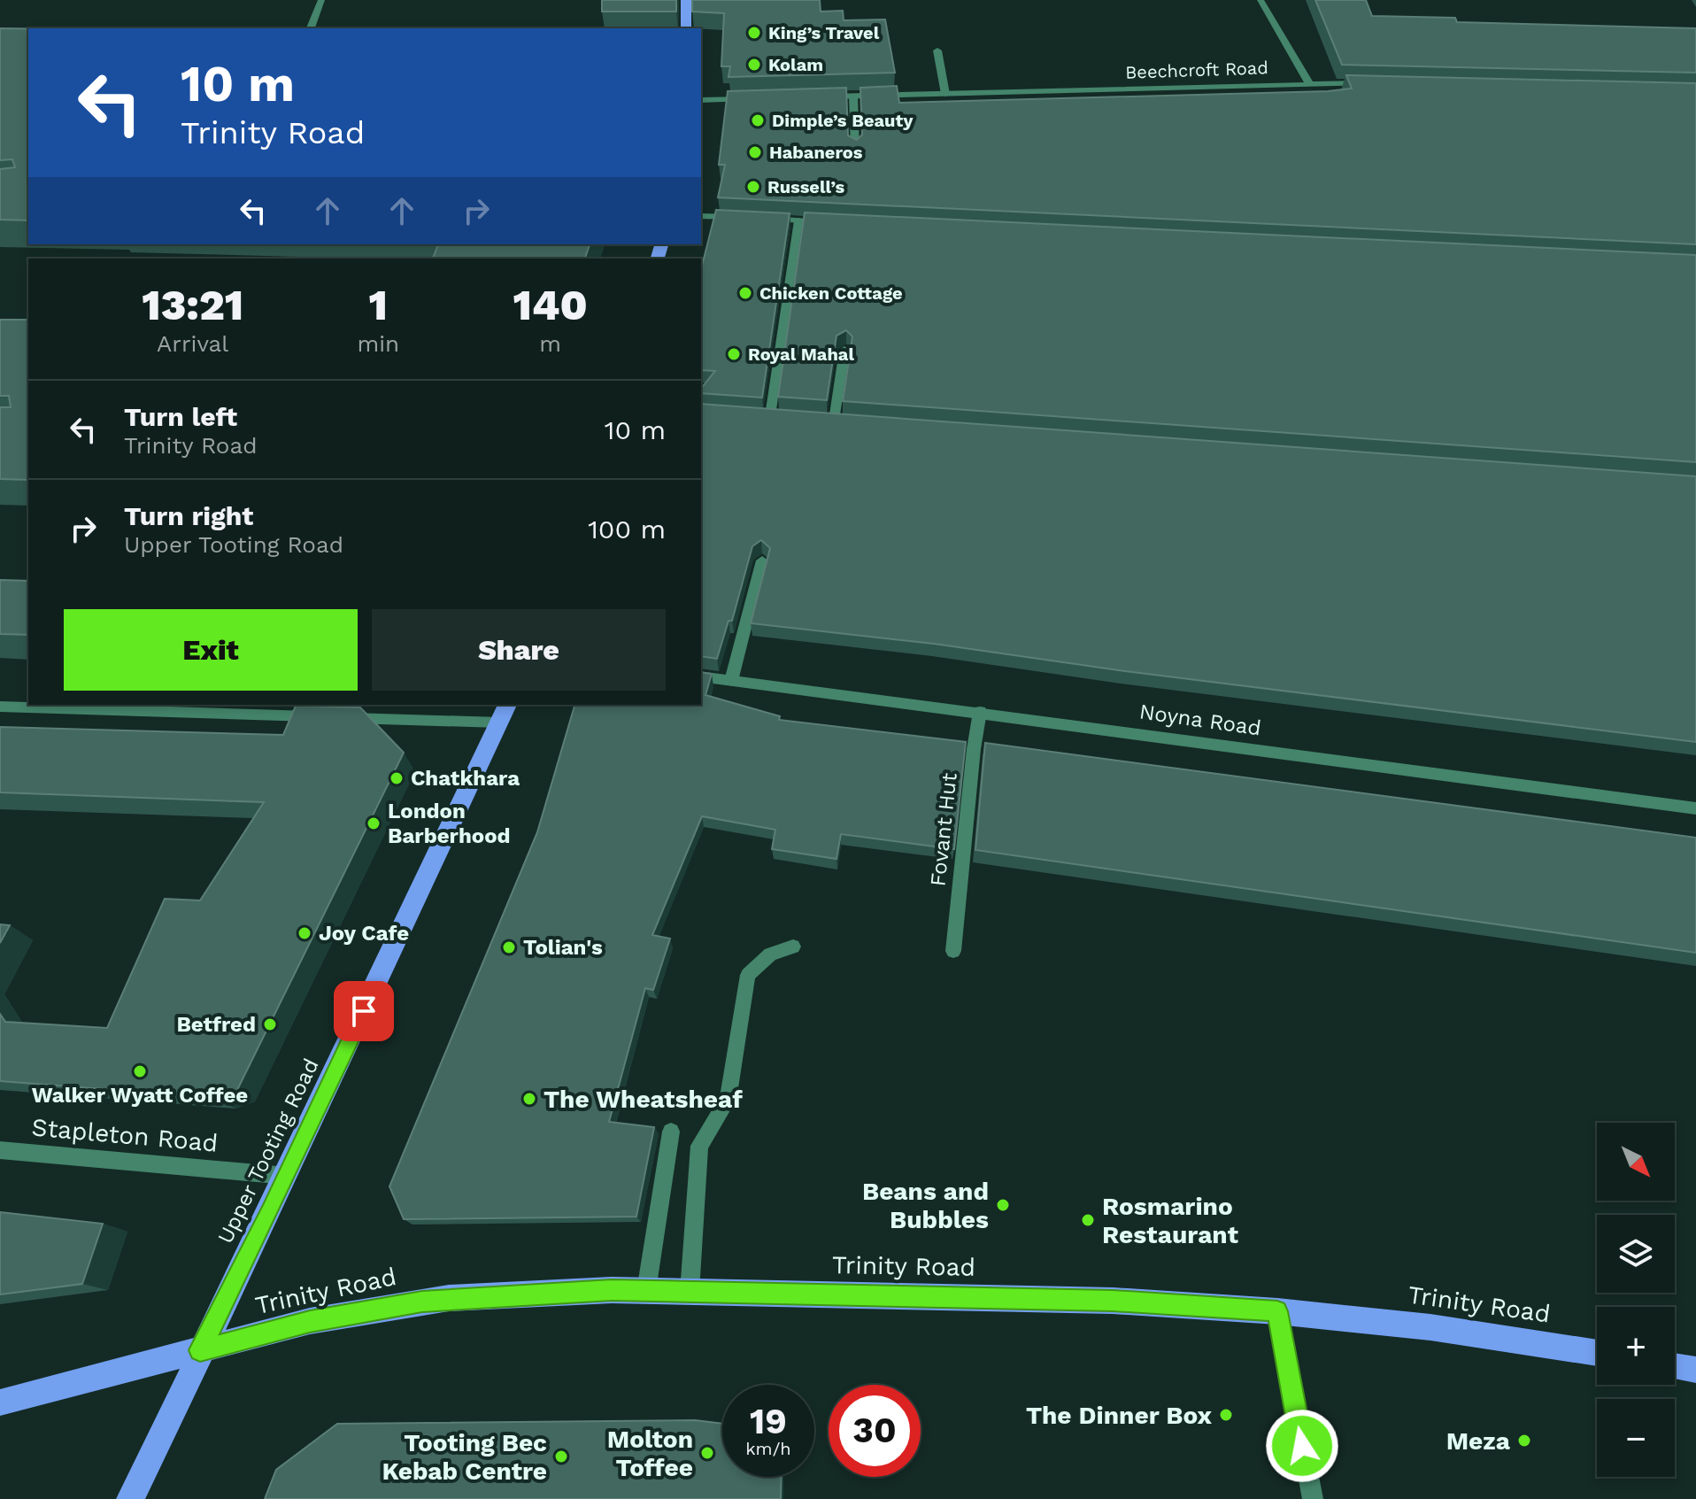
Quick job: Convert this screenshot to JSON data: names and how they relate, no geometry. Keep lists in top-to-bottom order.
{
  "streets": {
    "highway": ["Upper Tooting Road", "Trinity Road"],
    "street": [
      "Beechcroft Road",
      "Noyna Road",
      "Fovant Hut",
      "Stapleton Road"
    ]
  },
  "crossings": [
    ["Noyna Road", "Fovant Hut"],
    ["Stapleton Road", "Upper Tooting Road"],
    ["Upper Tooting Road", "Trinity Road"]
  ],
  "places": [
    "King’s Travel",
    "Kolam",
    "Dimple’s Beauty",
    "Habaneros",
    "Russell’s",
    "Chicken Cottage",
    "Royal Mahal",
    "Chatkhara",
    "London Barberhood",
    "Joy Cafe",
    "Tolian's",
    "Betfred",
    "Walker Wyatt Coffee",
    "The Wheatsheaf",
    "Beans and Bubbles",
    "Rosmarino Restaurant",
    "The Dinner Box",
    "Meza",
    "Molton Toffee",
    "Tooting Bec Kebab Centre"
  ],
  "north": "bottom right",
  "page": {
    "turn": ["10 m", "Trinity Road"],
    "eta": [
      "13:21",
      "Arrival",
      "1",
      "min",
      "140",
      "m"
    ],
    "list": [
      {
        "name": "Turn left",
        "note": "Trinity Road",
        "value": "10 m"
      },
      {
        "name": "Turn right",
        "note": "Upper Tooting Road",
        "value": "100 m"
      }
    ],
    "buttons": ["Exit", "Share"],
    "map_buttons": ["+", "−"],
    "speed": "19 km/h",
    "limit": "30"
  }
}
